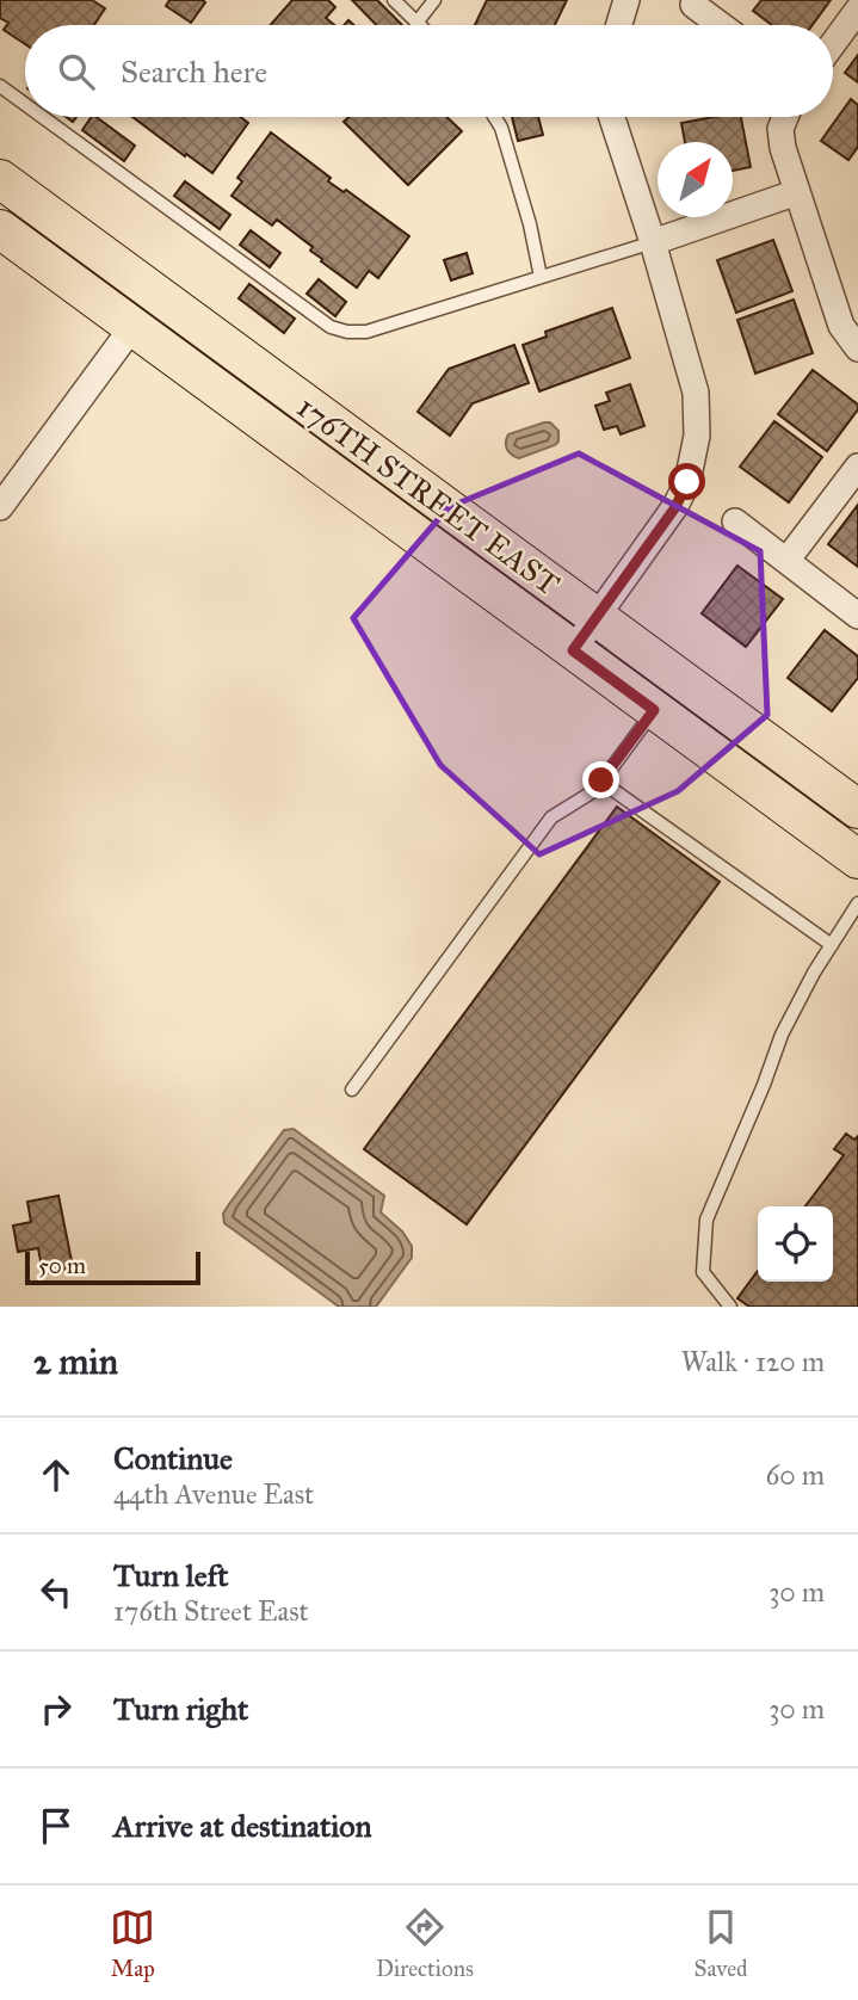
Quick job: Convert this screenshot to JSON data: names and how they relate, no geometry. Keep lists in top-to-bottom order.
{
  "streets": {
    "main road": ["176TH STREET EAST"]
  },
  "scale_bar": "50 m",
  "north": "top right",
  "page": {
    "search": "Search here",
    "scale": "50 m",
    "heading": ["2 min", "Walk · 120 m"],
    "list": [
      ["Continue", "44th Avenue East", "60 m"],
      ["Turn left", "176th Street East", "30 m"],
      ["Turn right", "30 m"],
      "Arrive at destination"
    ],
    "nav": ["Map", "Directions", "Saved"]
  }
}
